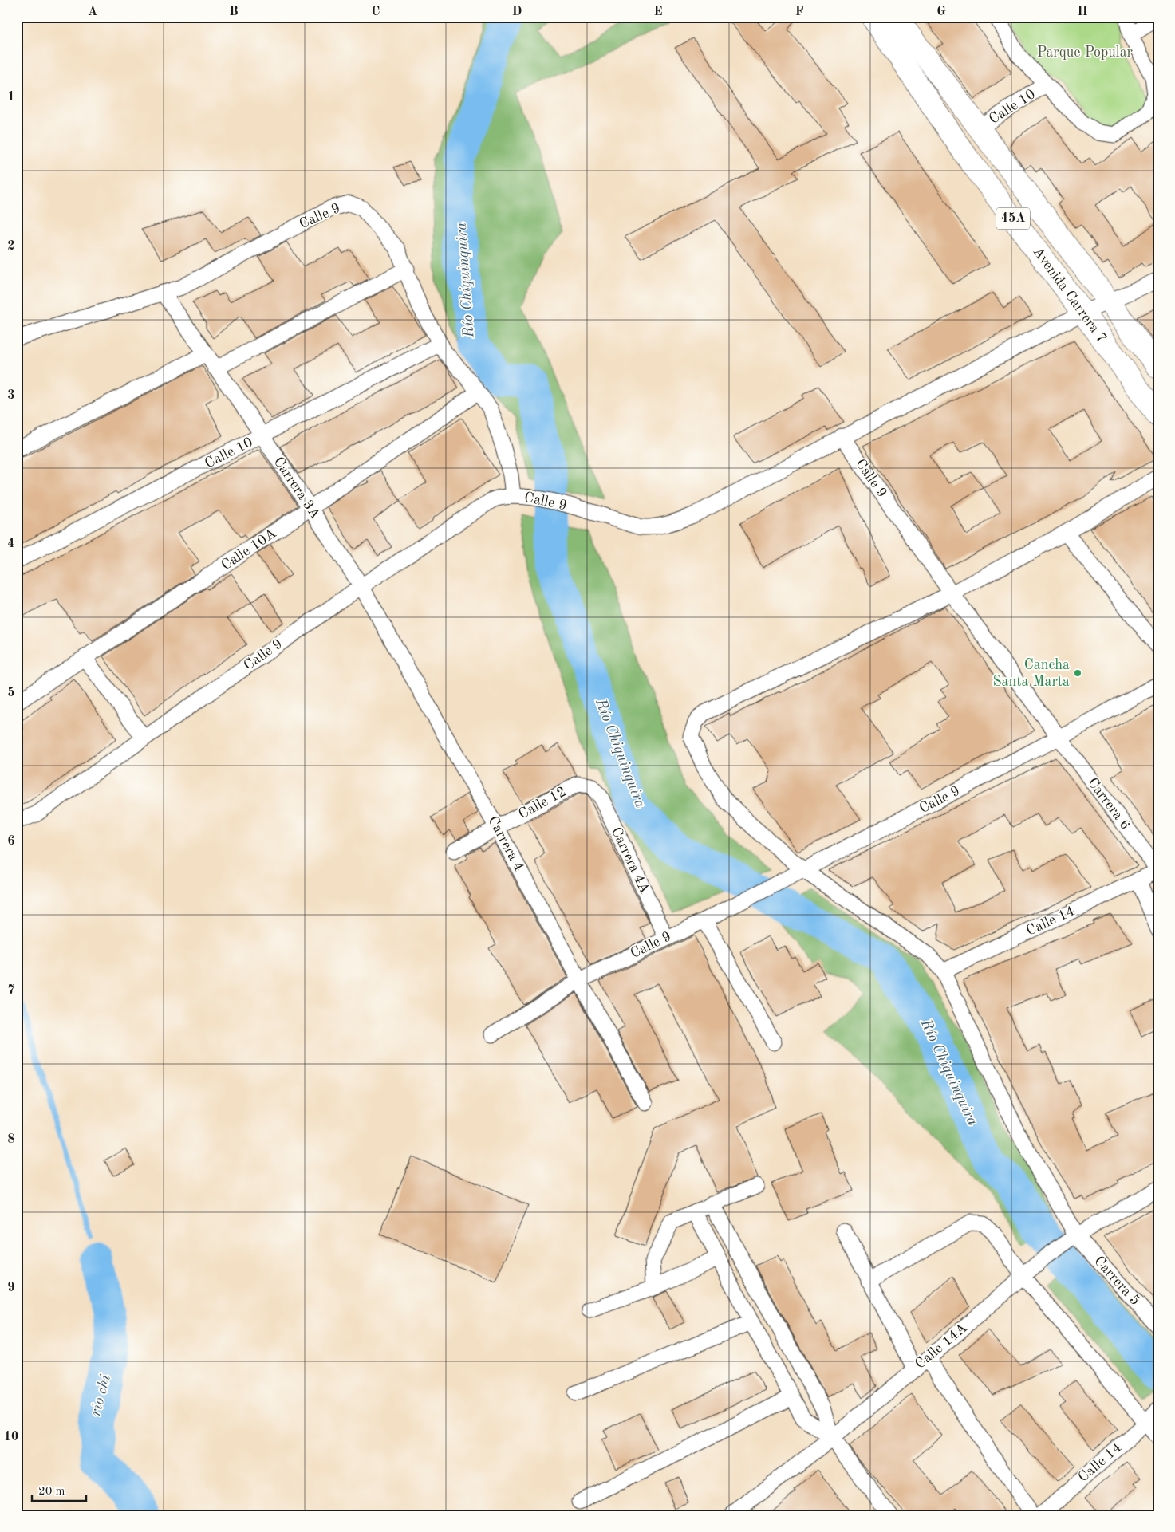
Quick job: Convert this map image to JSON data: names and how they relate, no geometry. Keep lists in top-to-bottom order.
{
  "streets": {
    "main road": ["45A", "Avenida Carrera 7"],
    "street": [
      "Calle 10",
      "Calle 9",
      "Carrera 3A",
      "Calle 10A",
      "Calle 12",
      "Carrera 6",
      "Carrera 4",
      "Carrera 4A",
      "Calle 14",
      "Carrera 5",
      "Calle 14A"
    ]
  },
  "crossings": [
    ["Calle 10", "Calle 9"],
    ["Calle 10", "Avenida Carrera 7"],
    ["Calle 10", "Carrera 3A"],
    ["Calle 9", "Avenida Carrera 7"],
    ["Calle 9", "Carrera 3A"],
    ["Calle 9", "Calle 10A"],
    ["Calle 9", "Carrera 6"],
    ["Calle 9", "Carrera 4"],
    ["Calle 9", "Carrera 4A"],
    ["Calle 9", "Carrera 5"],
    ["Carrera 3A", "Calle 10A"],
    ["Carrera 3A", "Carrera 4"],
    ["Calle 12", "Carrera 4"],
    ["Calle 12", "Carrera 4A"],
    ["Carrera 6", "Calle 14"],
    ["Calle 14", "Carrera 5"],
    ["Carrera 5", "Calle 14A"]
  ],
  "water": ["Río Chiquinquira", "rio chi"],
  "parks": ["Parque Popular"],
  "places": ["Cancha Santa Marta"],
  "scale_bar": "20 m",
  "grid": {
    "columns": [
      "A",
      "B",
      "C",
      "D",
      "E",
      "F",
      "G",
      "H"
    ],
    "rows": [
      "1",
      "2",
      "3",
      "4",
      "5",
      "6",
      "7",
      "8",
      "9",
      "10"
    ]
  }
}
